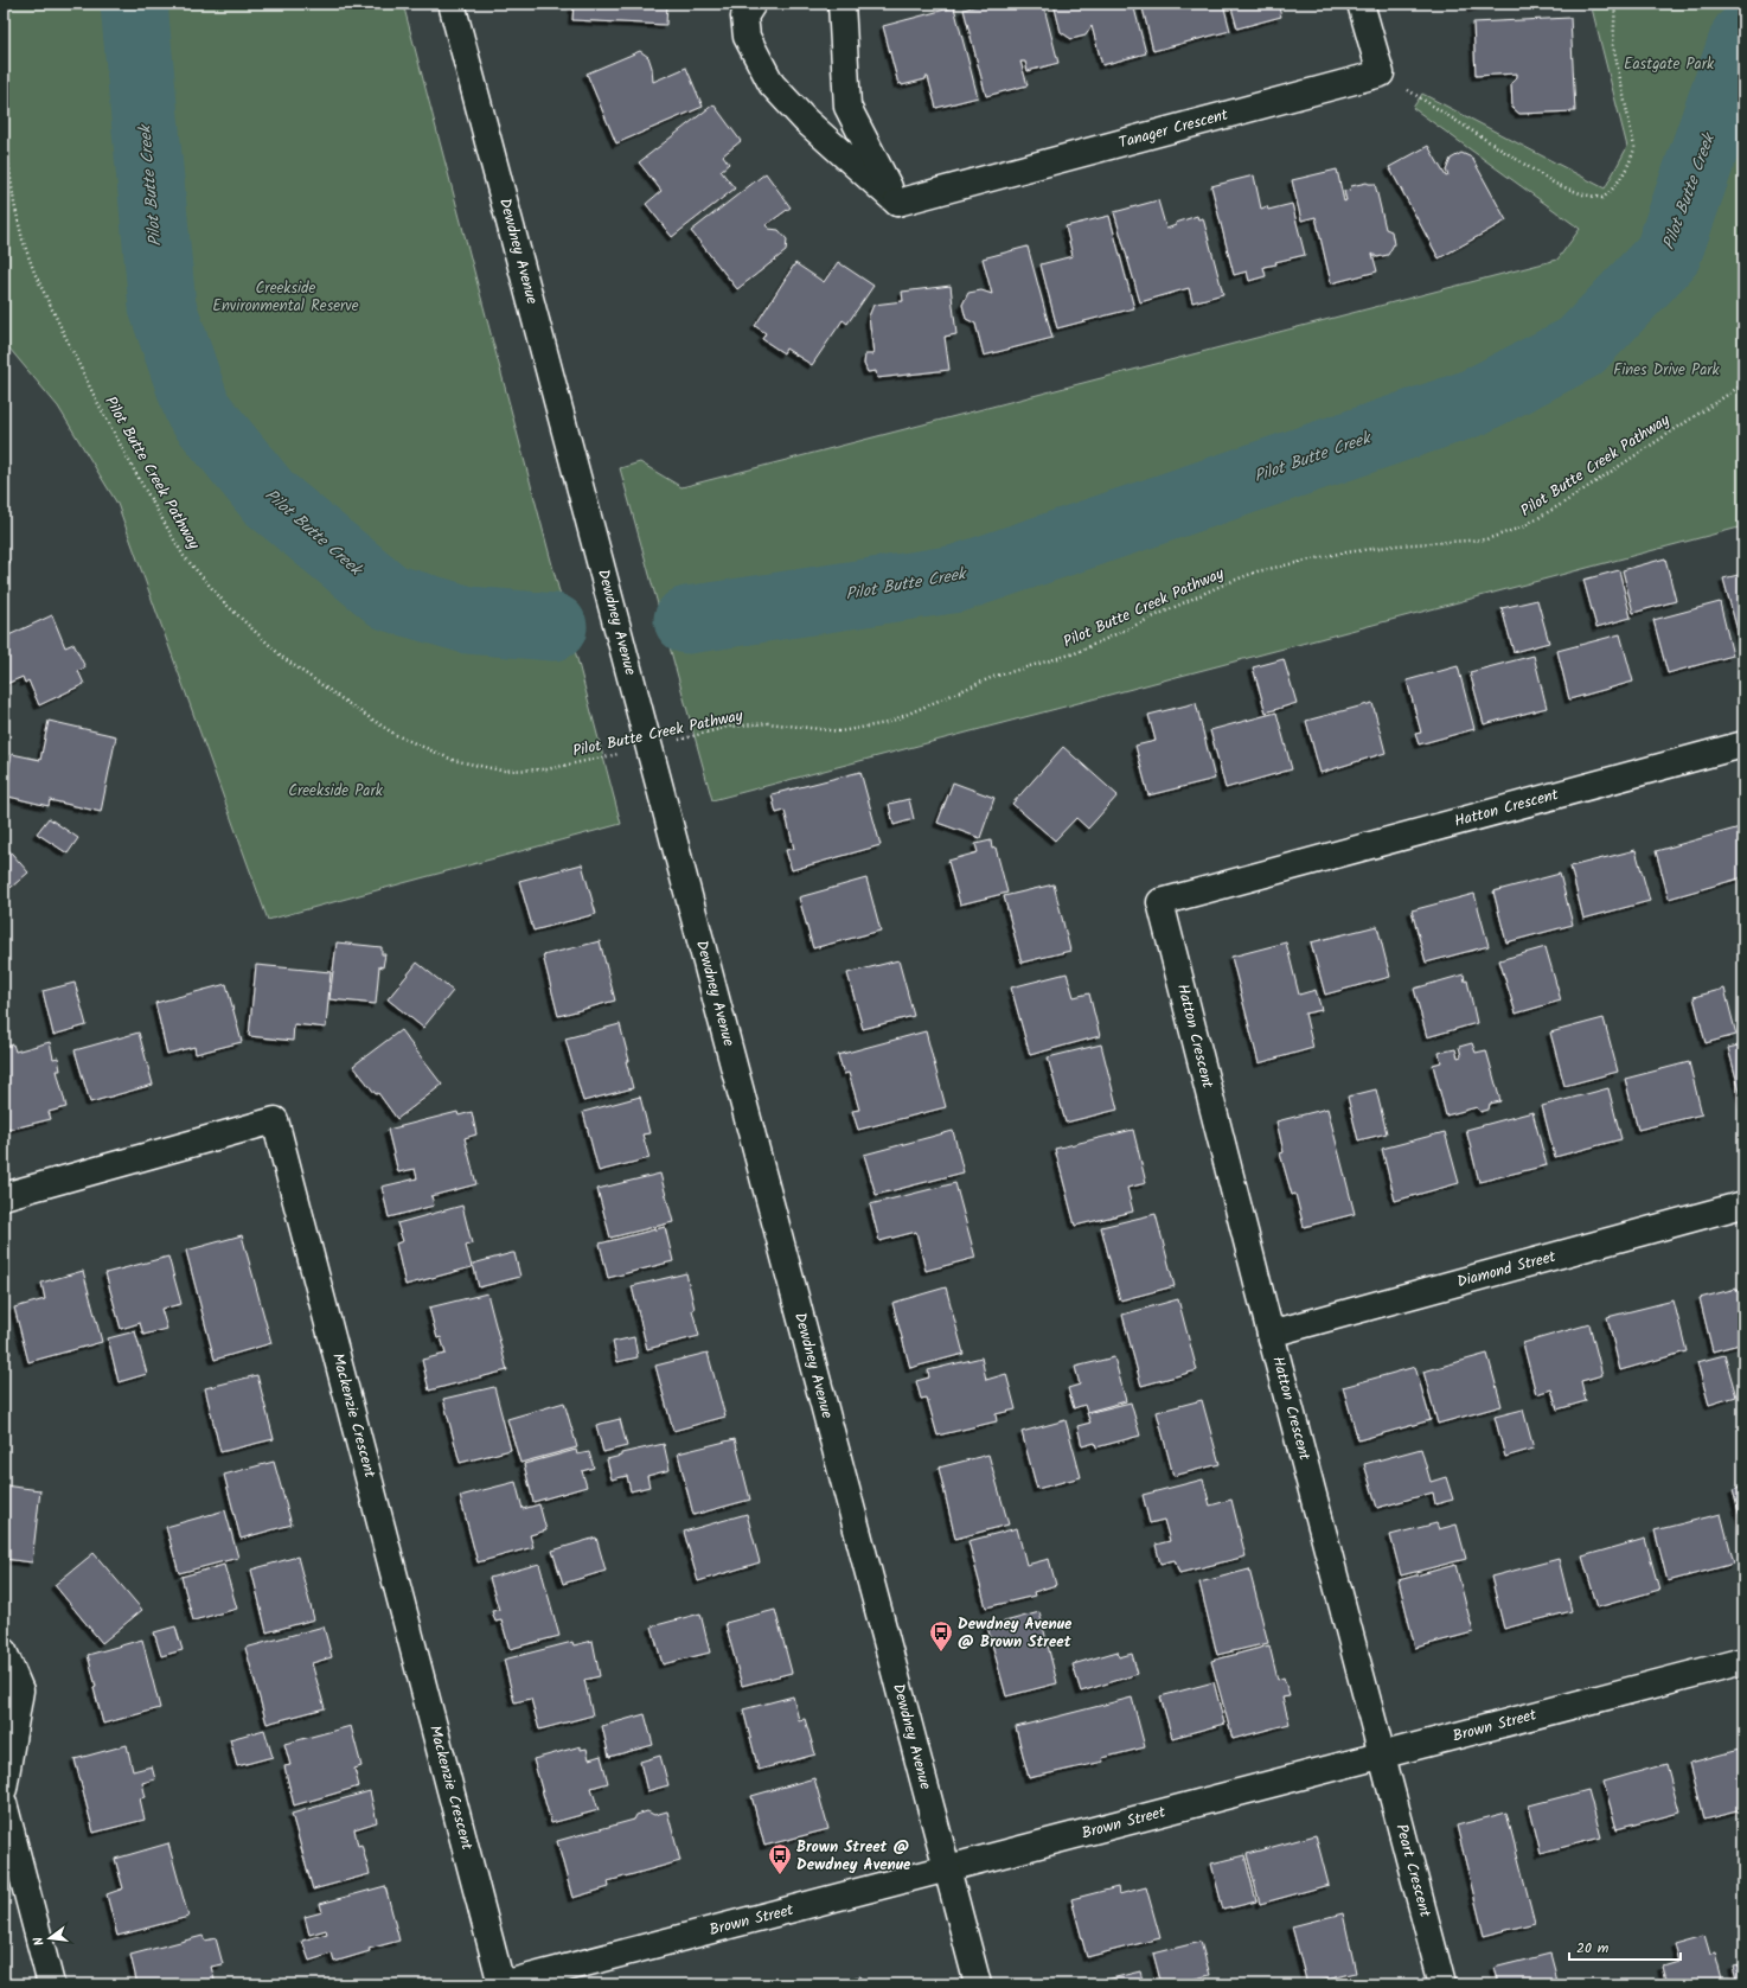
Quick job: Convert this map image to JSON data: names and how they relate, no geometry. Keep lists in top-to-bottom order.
{
  "streets": {
    "street": [
      "Tanager Crescent",
      "Dewdney Avenue",
      "Hatton Crescent",
      "Diamond Street",
      "Mackenzie Crescent",
      "Brown Street",
      "Peart Crescent"
    ],
    "path": ["Pilot Butte Creek Pathway"]
  },
  "crossings": [
    ["Dewdney Avenue", "Pilot Butte Creek Pathway"],
    ["Dewdney Avenue", "Brown Street"],
    ["Hatton Crescent", "Diamond Street"],
    ["Hatton Crescent", "Brown Street"],
    ["Hatton Crescent", "Peart Crescent"],
    ["Mackenzie Crescent", "Brown Street"],
    ["Brown Street", "Peart Crescent"]
  ],
  "water": ["Pilot Butte Creek"],
  "parks": [
    "Eastgate Park",
    "Creekside Environmental Reserve",
    "Fines Drive Park",
    "Creekside Park"
  ],
  "places": {
    "bus stop": ["Dewdney Avenue @ Brown Street", "Brown Street @ Dewdney Avenue"]
  },
  "scale_bar": "20 m",
  "north": "left"
}
